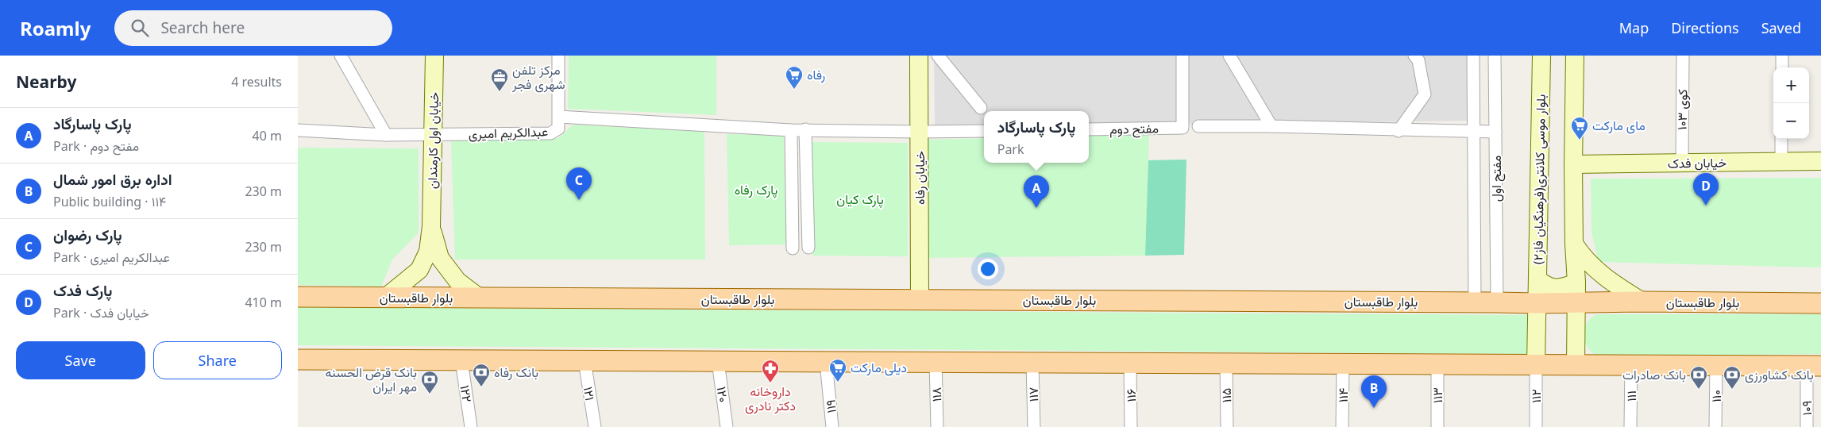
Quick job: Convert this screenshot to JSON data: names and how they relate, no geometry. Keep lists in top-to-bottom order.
{
  "streets": {
    "main road": ["بلوار طاقبستان"],
    "street": [
      "کوی ۱۰۳",
      "مفتح دوم",
      "عبدالکریم امیری",
      "خیابان اول کارمندان",
      "خیابان فدک",
      "خیابان رفاه",
      "مفتح اول",
      "بلوار موسی کلانتری(فرهنگیان فاز۲)",
      "۱۲۲",
      "۱۲۱",
      "۱۲۰",
      "۱۱۸",
      "۱۱۷",
      "۱۱۶",
      "۱۱۵",
      "۱۱۴",
      "۱۱۳",
      "۱۱۲",
      "۱۱۱",
      "۱۱۰",
      "۱۱۹",
      "۱۰۹"
    ]
  },
  "crossings": [
    ["کوی ۱۰۳", "خیابان فدک"],
    ["عبدالکریم امیری", "خیابان اول کارمندان"],
    ["خیابان رفاه", "بلوار طاقبستان"],
    ["مفتح اول", "بلوار طاقبستان"],
    ["بلوار موسی کلانتری(فرهنگیان فاز۲)", "بلوار طاقبستان"],
    ["بلوار موسی کلانتری(فرهنگیان فاز۲)", "۱۱۲"]
  ],
  "parks": ["پارک رفاه", "پارک کیان"],
  "places": {
    "supermarket": ["رفاه", "مای مارکت", "دیلی مارکت"],
    "office": ["مرکز تلفن شهری فجر"],
    "pharmacy": ["داروخانه دکتر نادری"],
    "bank": [
      "بانک رفاه",
      "بانک صادرات",
      "بانک کشاورزی",
      "بانک قرض الحسنه مهر ایران"
    ]
  },
  "page": {
    "header": "Roamly",
    "search": "Search here",
    "nav": ["Map", "Directions", "Saved"],
    "heading": ["Nearby", "4 results"],
    "map_buttons": ["+", "−"],
    "list": [
      {
        "mark": "A",
        "name": "پارک پاسارگاد",
        "note": "Park · مفتح دوم",
        "value": "40 m"
      },
      {
        "mark": "B",
        "name": "اداره برق امور شمال",
        "note": "Public building · ۱۱۴",
        "value": "230 m"
      },
      {
        "mark": "C",
        "name": "پارک رضوان",
        "note": "Park · عبدالکریم امیری",
        "value": "230 m"
      },
      {
        "mark": "D",
        "name": "پارک فدک",
        "note": "Park · خیابان فدک",
        "value": "410 m"
      }
    ],
    "popup": ["پارک پاسارگاد", "Park"],
    "pins": [
      "C",
      "D",
      "A",
      "B"
    ],
    "buttons": ["Save", "Share"]
  }
}
